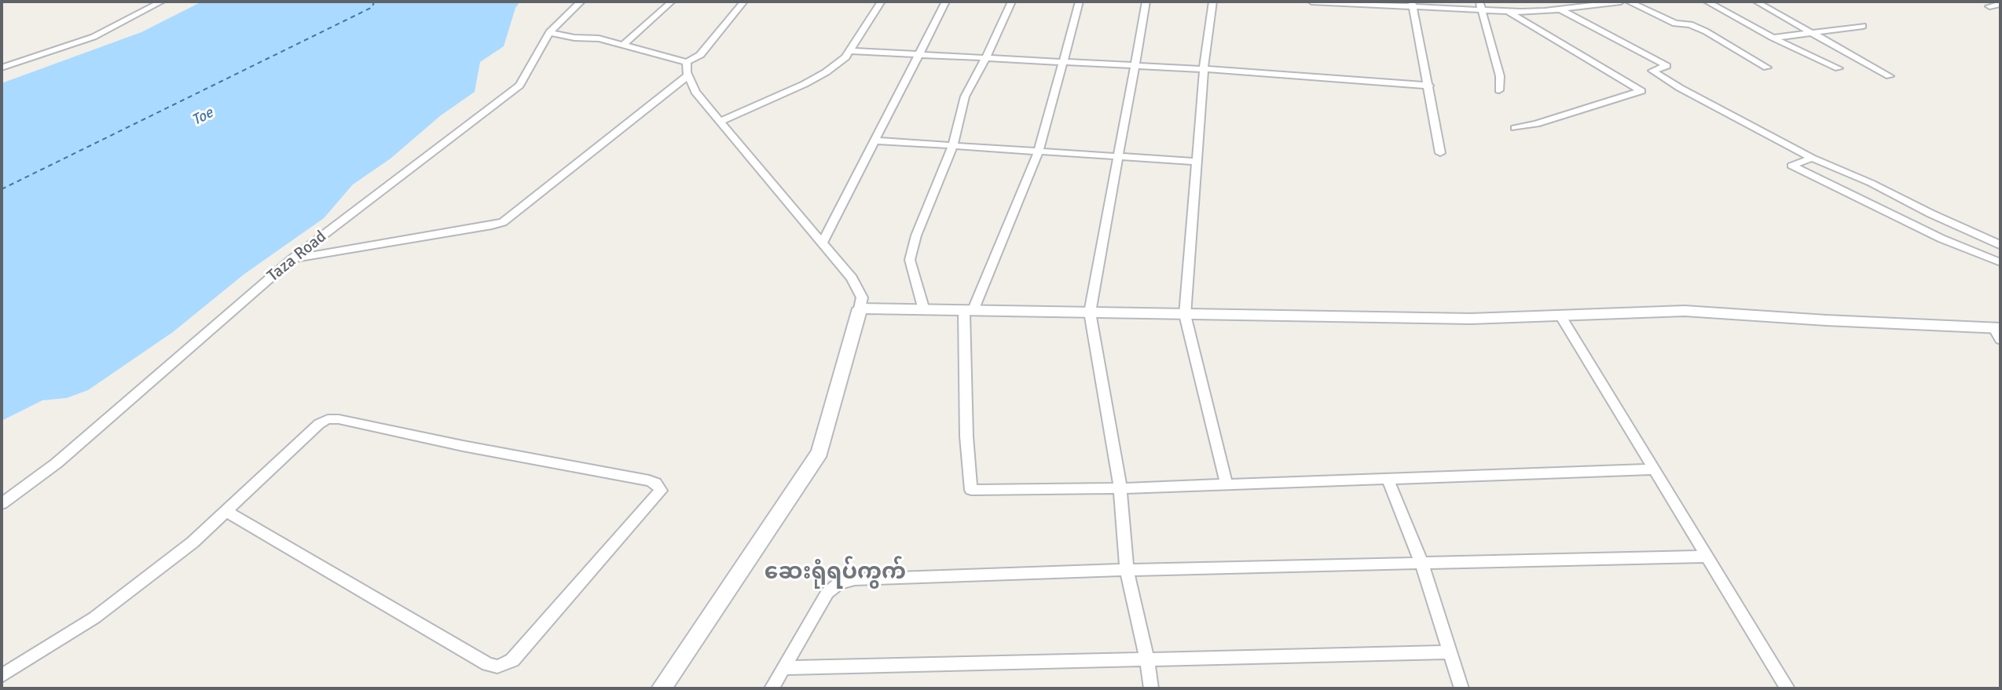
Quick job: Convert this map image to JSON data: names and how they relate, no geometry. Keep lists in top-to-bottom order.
{
  "streets": {
    "street": ["Taza Road"]
  },
  "districts": ["ဆေးရုံရပ်ကွက်"],
  "water": ["Toe"]
}
